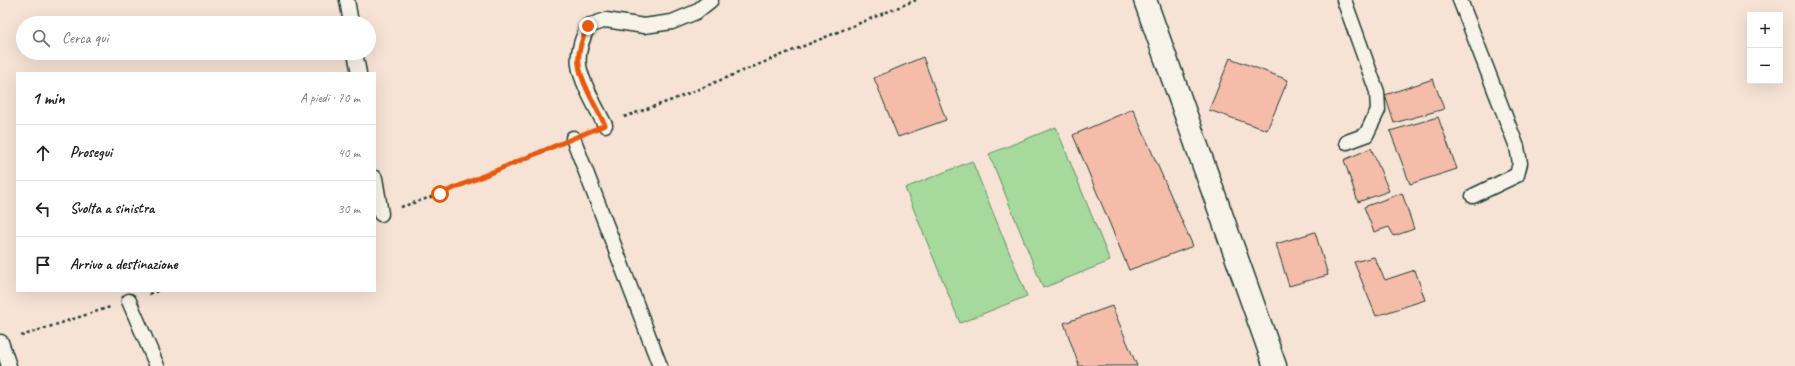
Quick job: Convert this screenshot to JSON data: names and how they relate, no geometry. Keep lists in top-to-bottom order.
{
  "page": {
    "map_buttons": ["+", "−"],
    "search": "Cerca qui",
    "heading": ["1 min", "A piedi · 70 m"],
    "list": [
      ["Prosegui", "40 m"],
      ["Svolta a sinistra", "30 m"],
      "Arrivo a destinazione"
    ]
  }
}
